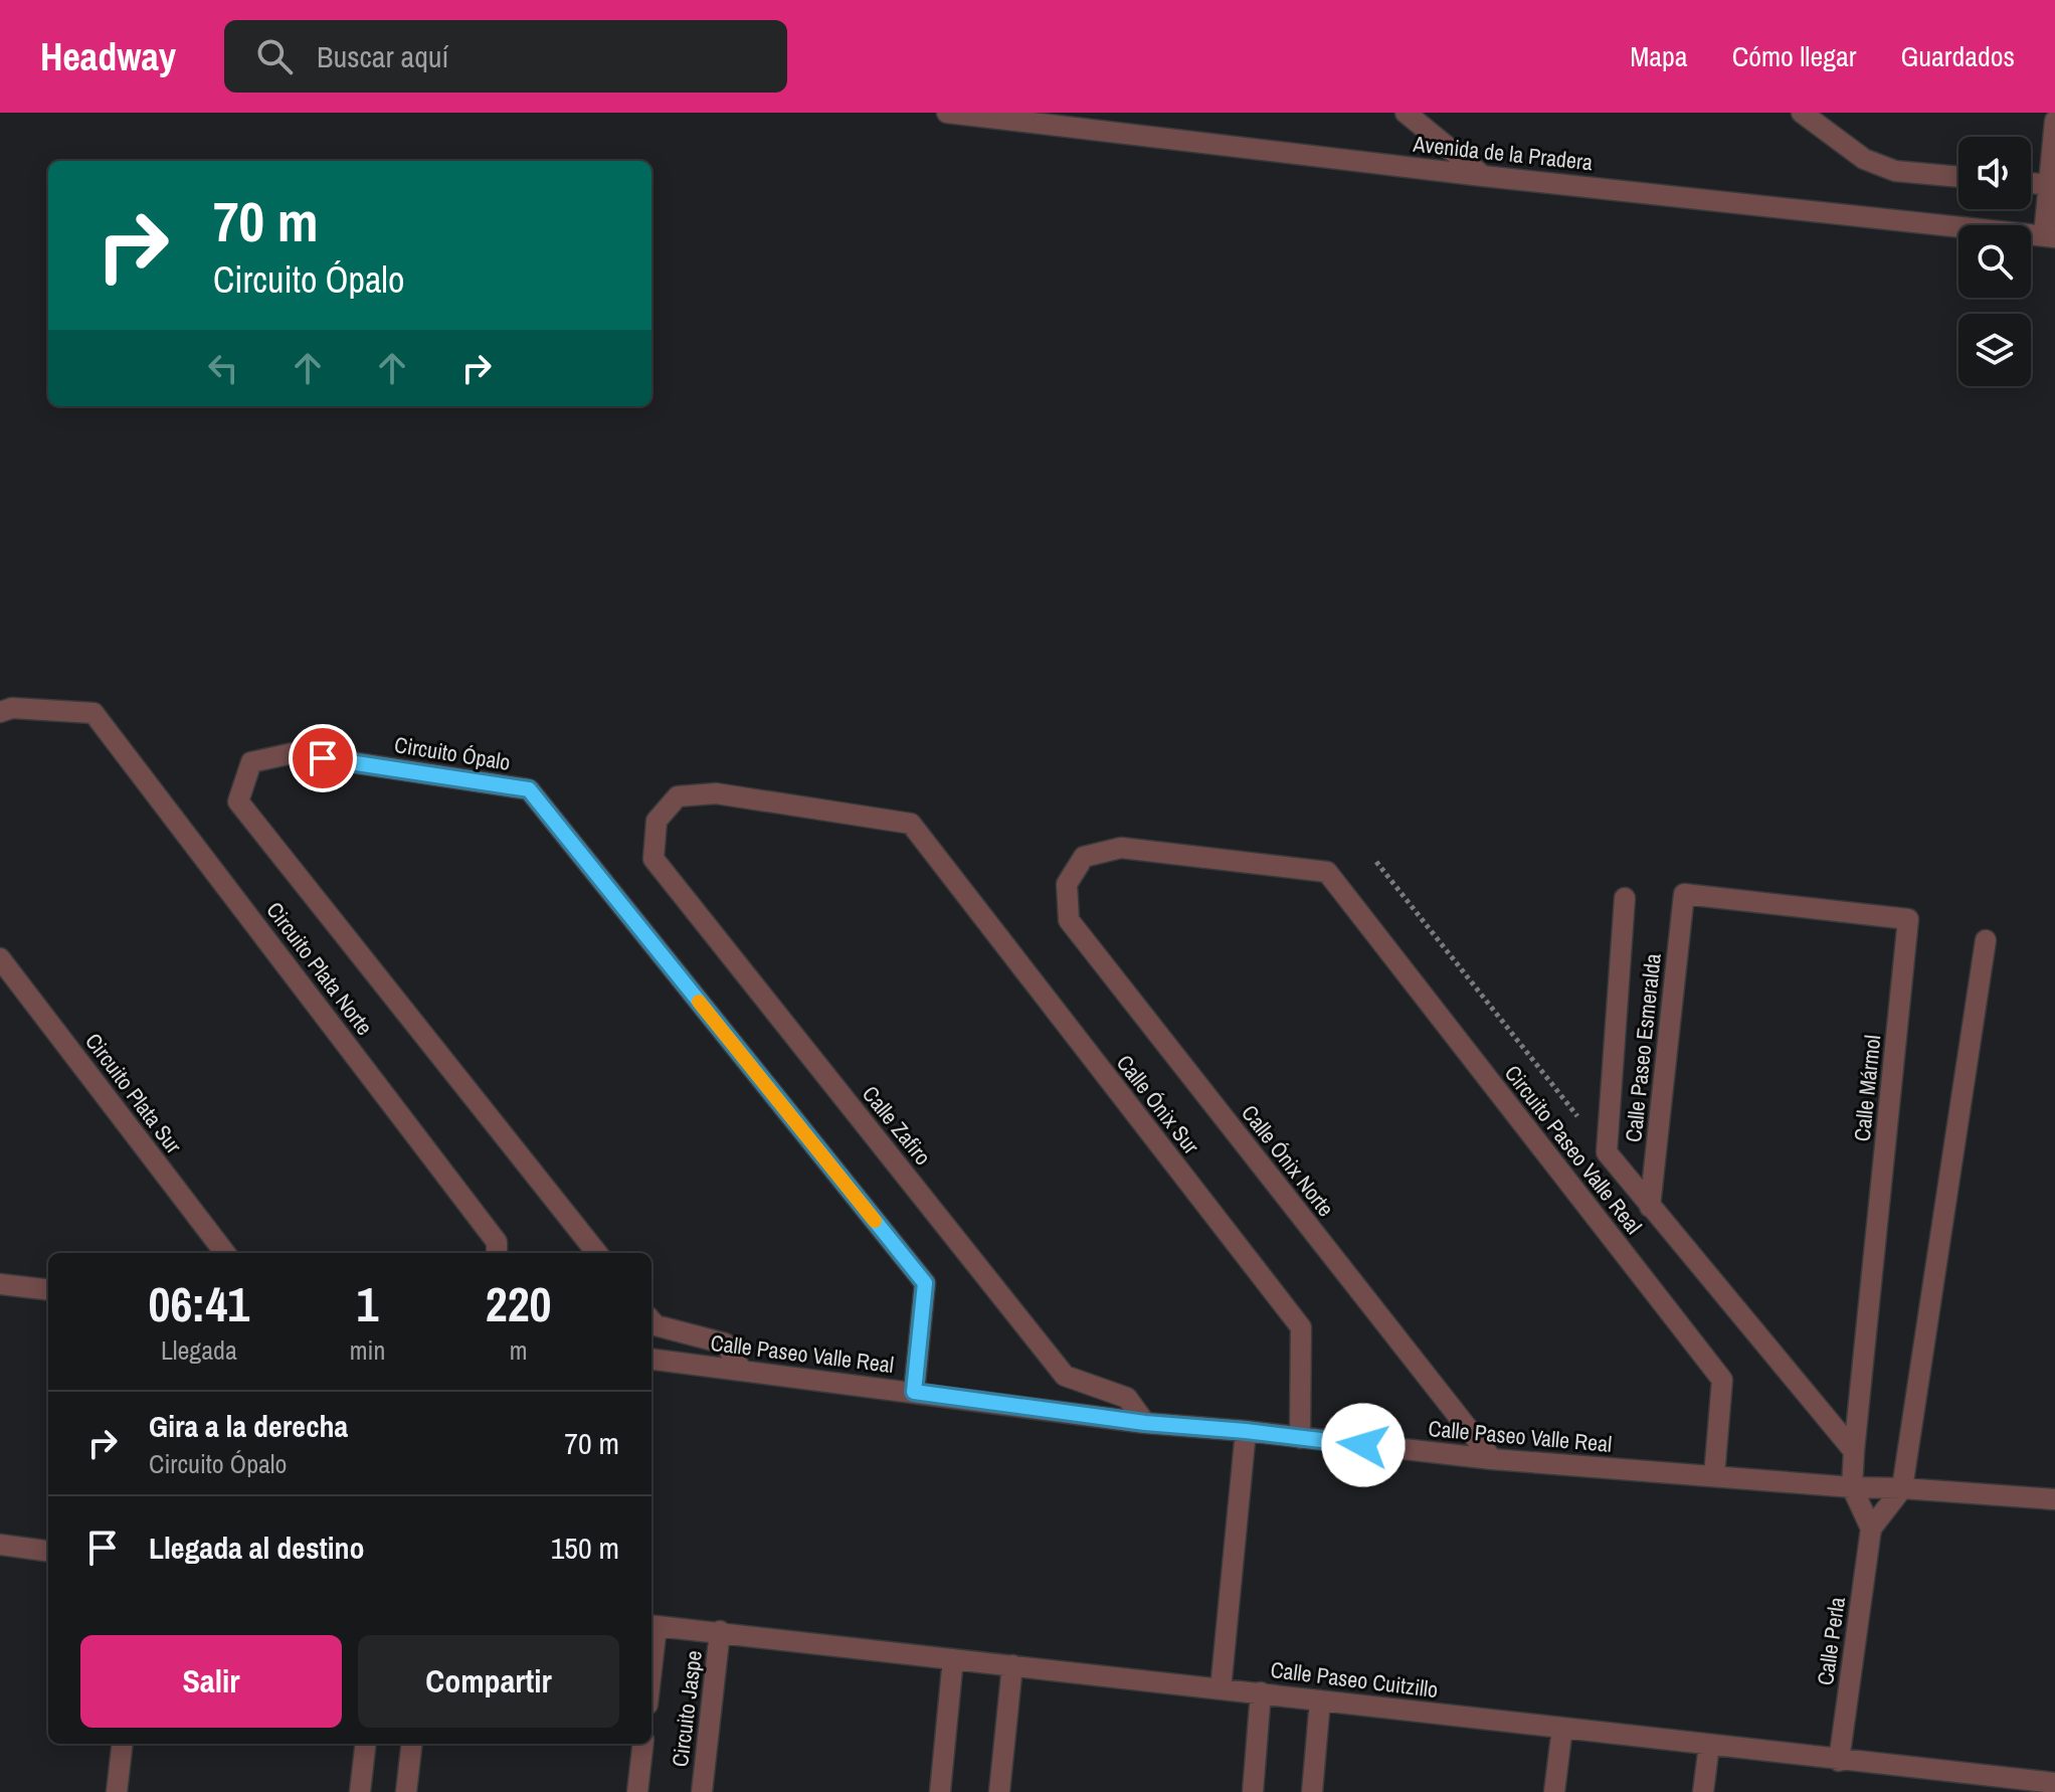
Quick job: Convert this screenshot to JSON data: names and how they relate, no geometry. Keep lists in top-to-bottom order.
{
  "streets": {
    "street": [
      "Avenida de la Pradera",
      "Circuito Ópalo",
      "Circuito Plata Norte",
      "Calle Paseo Esmeralda",
      "Calle Mármol",
      "Circuito Plata Sur",
      "Calle Ónix Sur",
      "Calle Zafiro",
      "Circuito Paseo Valle Real",
      "Calle Ónix Norte",
      "Calle Paseo Valle Real",
      "Calle Perla",
      "Calle Paseo Cuitzillo",
      "Circuito Jaspe"
    ]
  },
  "crossings": [
    ["Circuito Ópalo", "Calle Paseo Valle Real"],
    ["Calle Paseo Esmeralda", "Calle Mármol"],
    ["Calle Mármol", "Calle Paseo Valle Real"],
    ["Calle Ónix Sur", "Calle Zafiro"],
    ["Calle Ónix Sur", "Calle Paseo Valle Real"],
    ["Calle Zafiro", "Calle Paseo Valle Real"],
    ["Circuito Paseo Valle Real", "Calle Ónix Norte"],
    ["Circuito Paseo Valle Real", "Calle Paseo Valle Real"],
    ["Calle Ónix Norte", "Calle Paseo Valle Real"],
    ["Calle Paseo Valle Real", "Calle Perla"],
    ["Calle Perla", "Calle Paseo Cuitzillo"],
    ["Calle Paseo Cuitzillo", "Circuito Jaspe"]
  ],
  "page": {
    "header": "Headway",
    "search": "Buscar aquí",
    "nav": ["Mapa", "Cómo llegar", "Guardados"],
    "turn": ["70 m", "Circuito Ópalo"],
    "eta": [
      "06:41",
      "Llegada",
      "1",
      "min",
      "220",
      "m"
    ],
    "list": [
      {
        "name": "Gira a la derecha",
        "note": "Circuito Ópalo",
        "value": "70 m"
      },
      {
        "name": "Llegada al destino",
        "value": "150 m"
      }
    ],
    "buttons": ["Salir", "Compartir"]
  }
}
